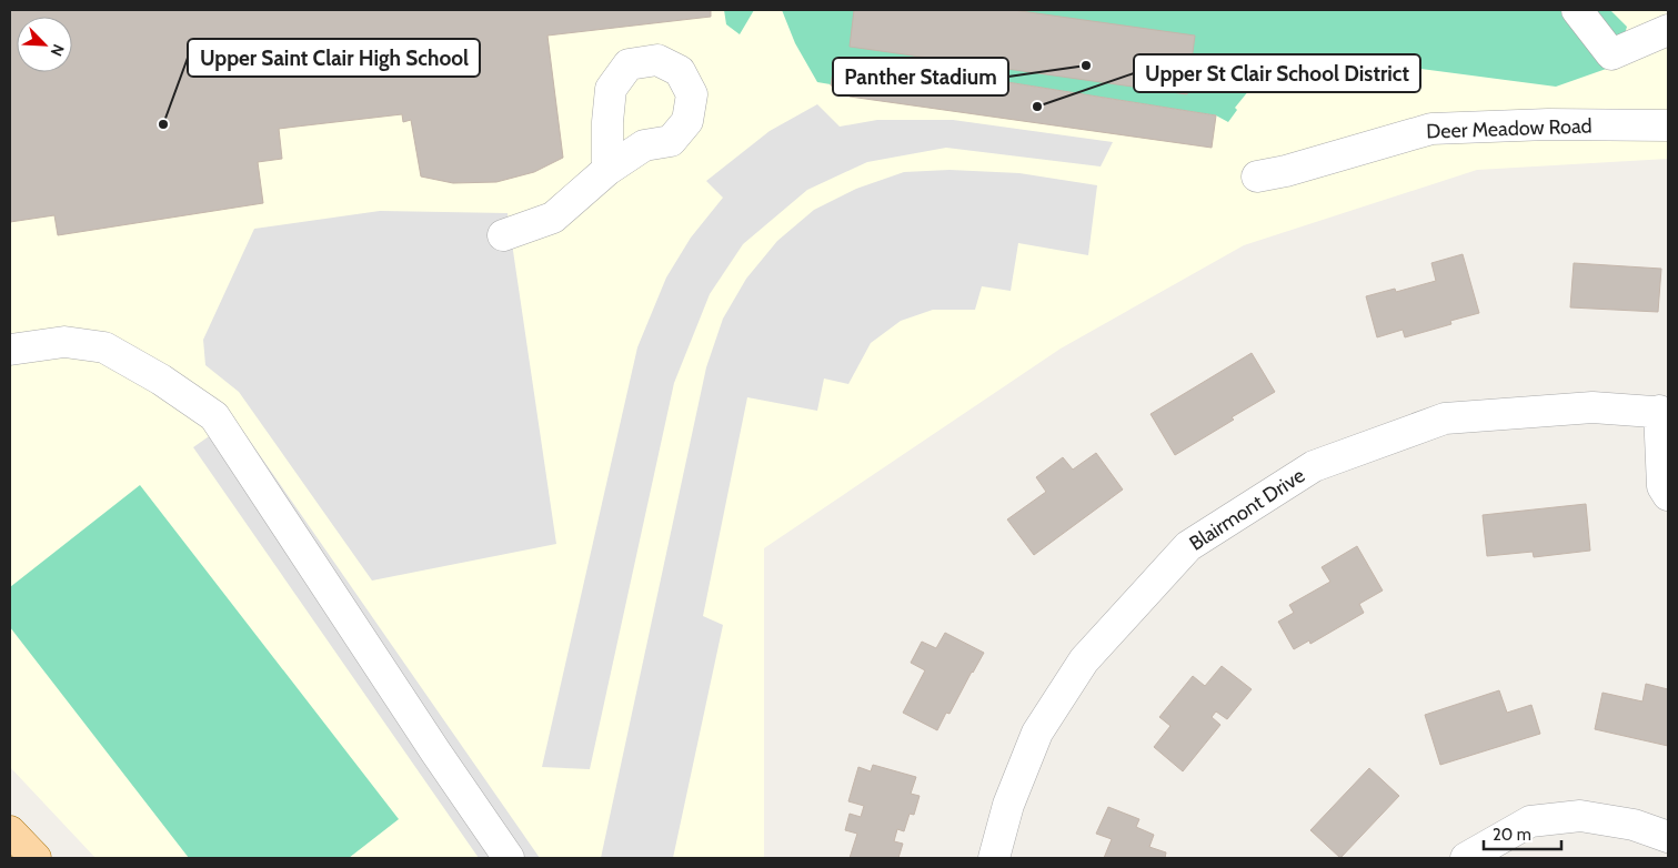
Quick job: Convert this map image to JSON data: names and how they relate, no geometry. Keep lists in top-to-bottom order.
{
  "streets": {
    "street": ["Deer Meadow Road", "Blairmont Drive"]
  },
  "places": ["Panther Stadium", "Upper St Clair School District", "Upper Saint Clair High School"],
  "scale_bar": "20 m",
  "north": "bottom right"
}
